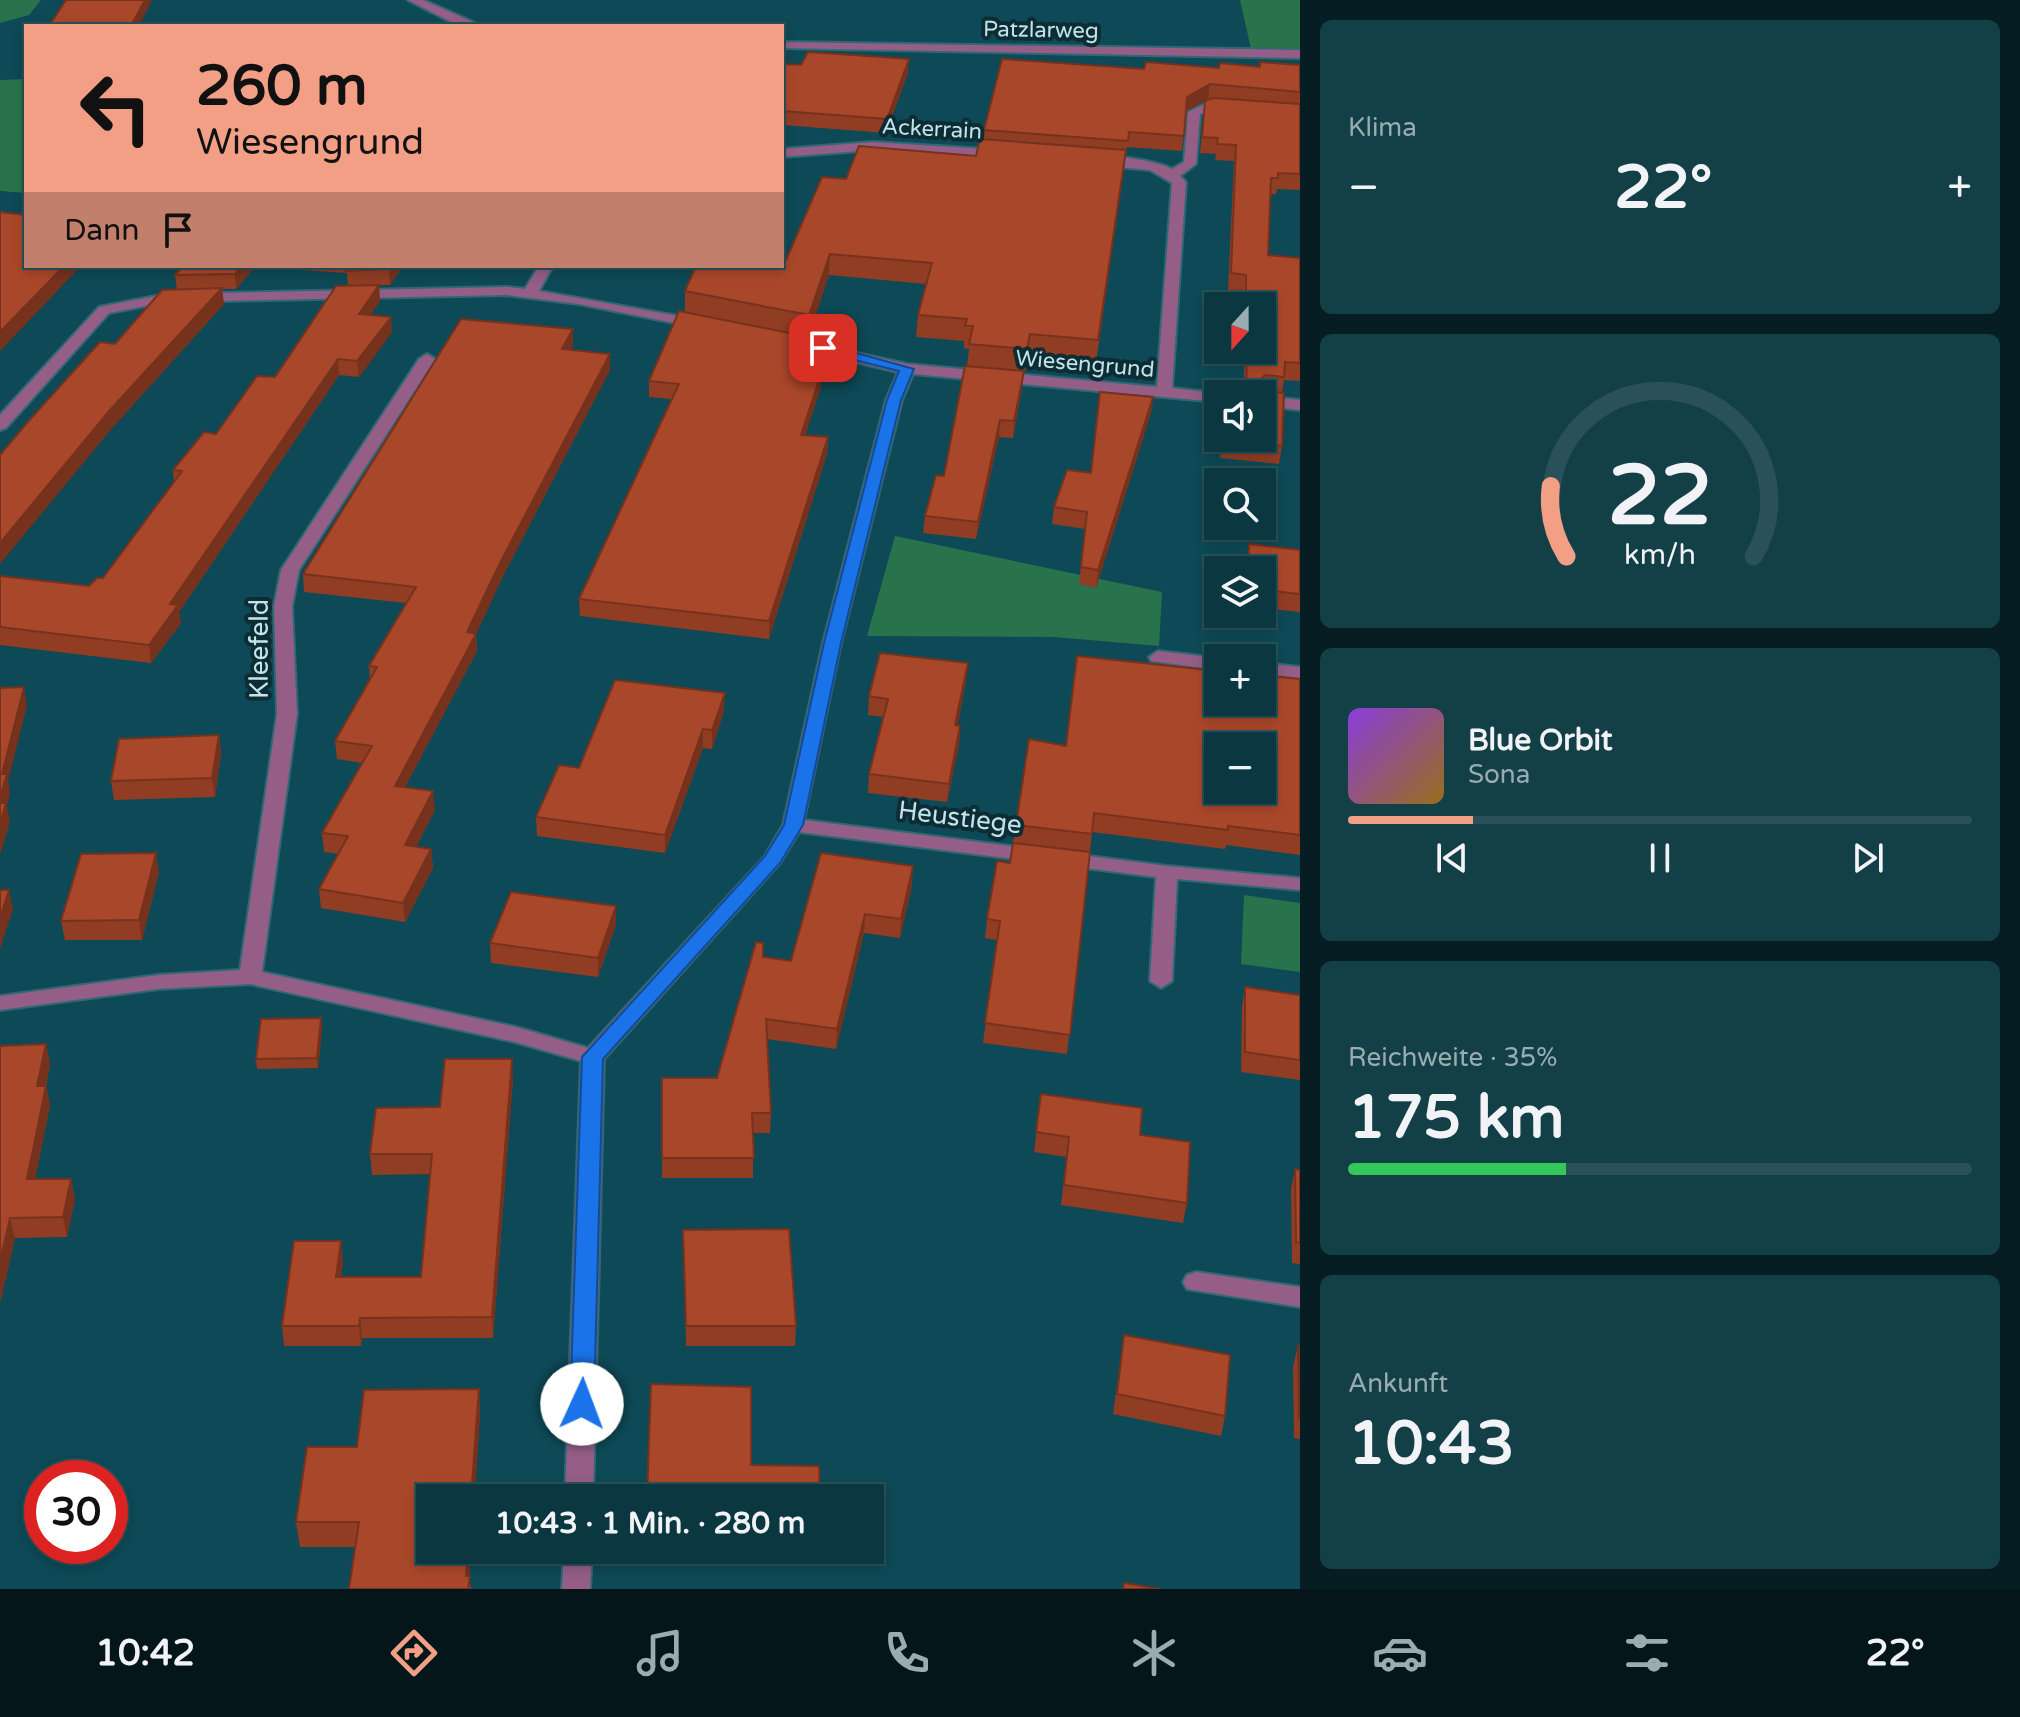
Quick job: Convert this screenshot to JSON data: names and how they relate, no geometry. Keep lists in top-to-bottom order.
{
  "streets": {
    "street": [
      "Patzlarweg",
      "Ackerrain",
      "Wiesengrund",
      "Kleefeld",
      "Heustiege"
    ]
  },
  "north": "bottom",
  "page": {
    "tile": [
      "Klima",
      ["Reichweite · 35%", "175 km"],
      ["Ankunft", "10:43"]
    ],
    "turn": ["260 m", "Wiesengrund"],
    "heat": ["−", "22°", "+"],
    "then": "Dann",
    "map_buttons": ["+", "−"],
    "song": ["Blue Orbit", "Sona"],
    "limit": "30",
    "trip": "10:43 · 1 Min. · 280 m",
    "tabs": ["10:42", "22°"],
    "gauge": ["22", "km/h"]
  }
}
